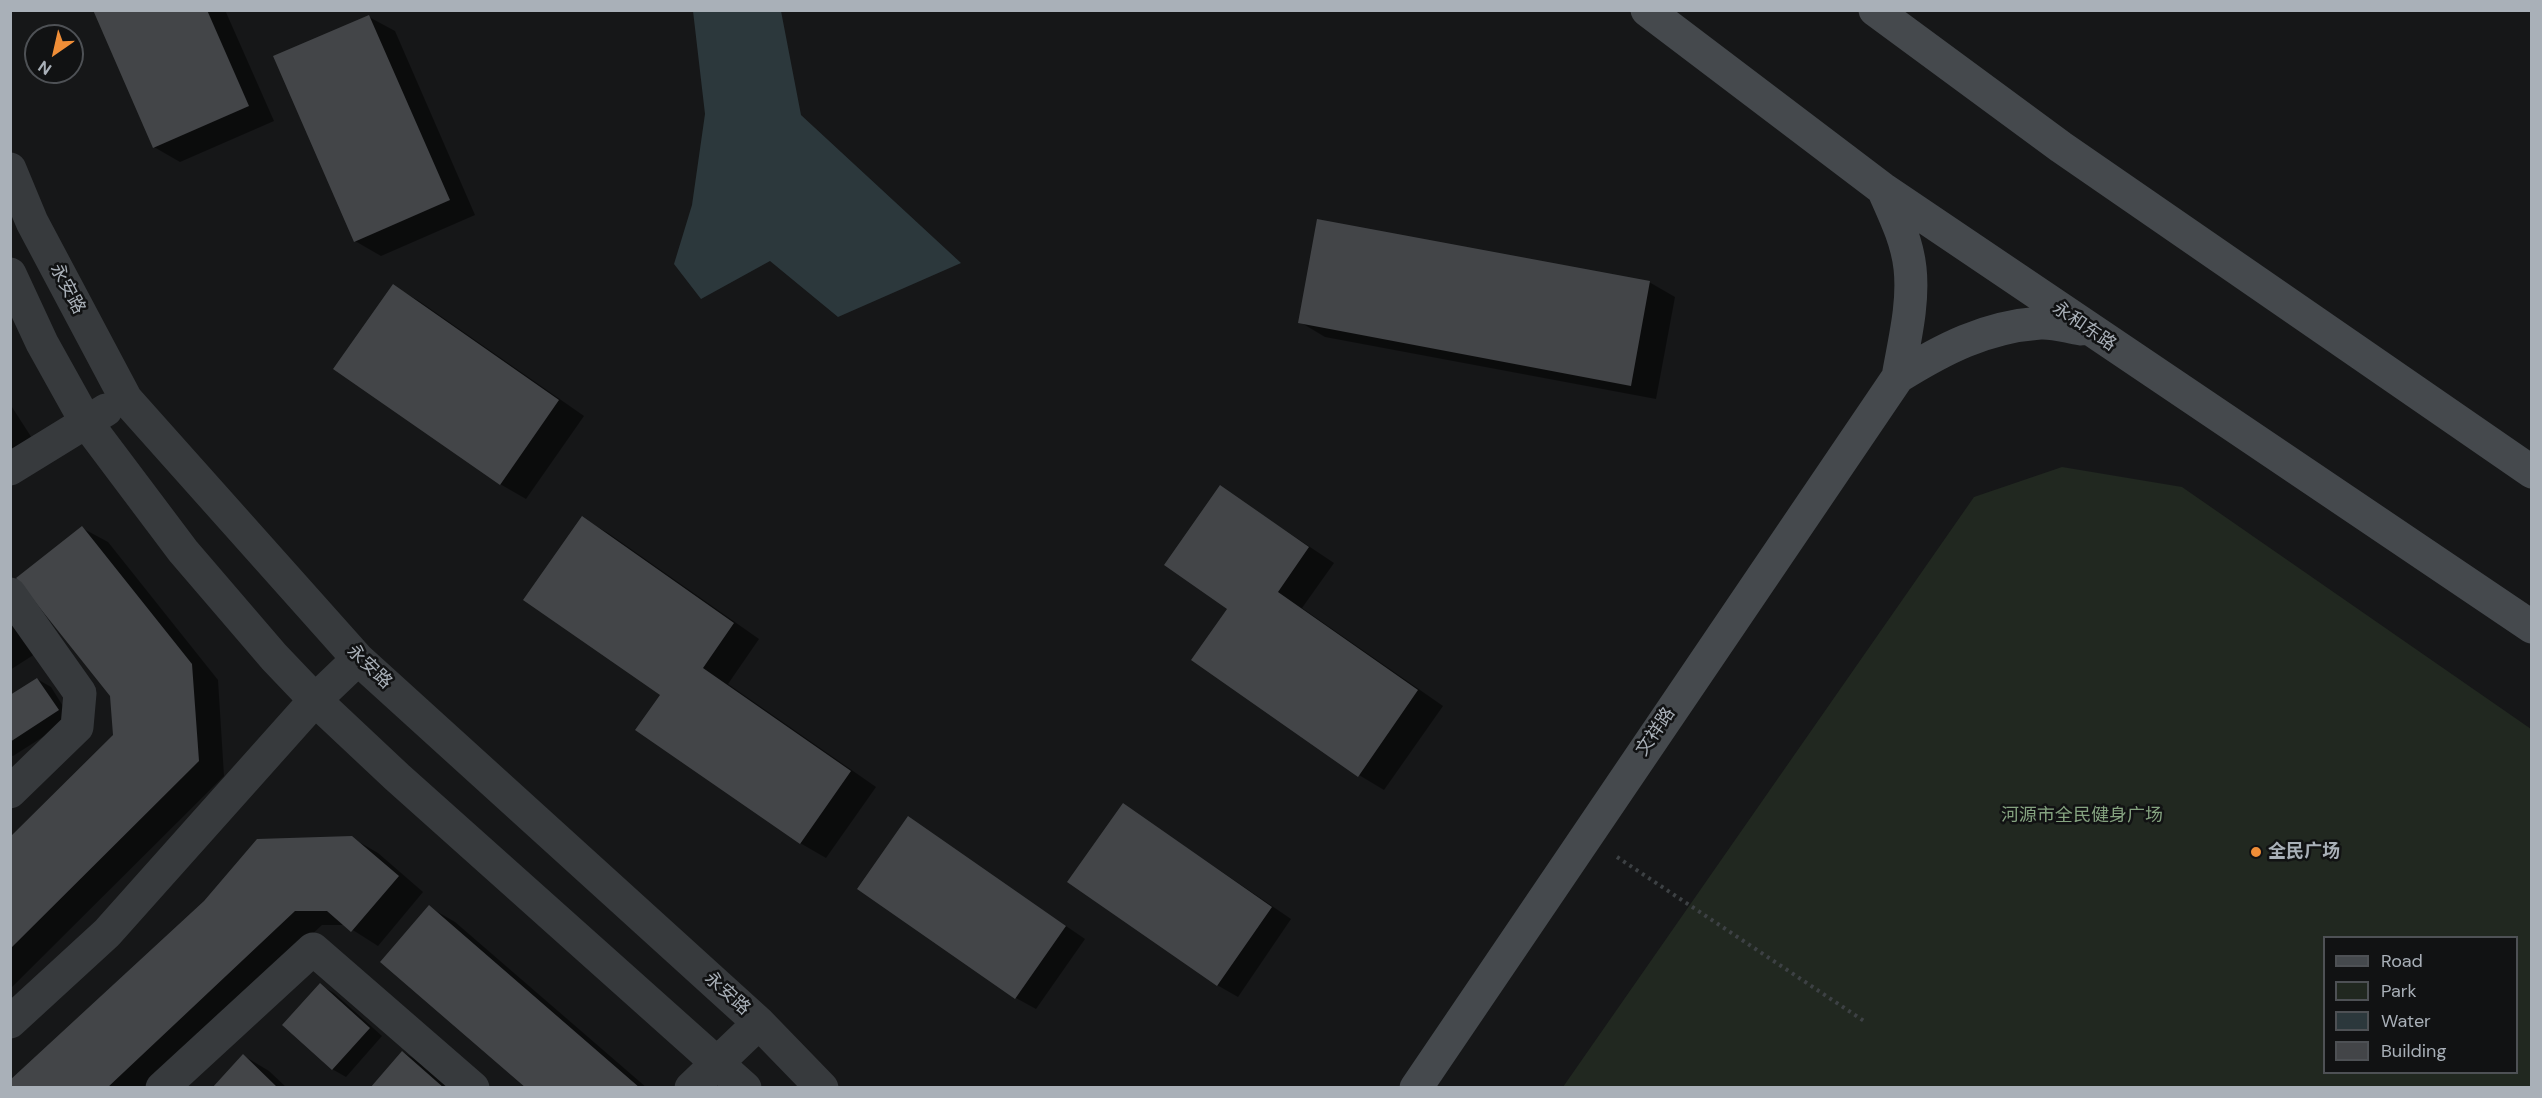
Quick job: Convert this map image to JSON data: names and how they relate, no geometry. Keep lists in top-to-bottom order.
{
  "streets": {
    "main road": ["永和东路", "文祥路"],
    "street": ["永安路"]
  },
  "parks": ["河源市全民健身广场"],
  "places": ["全民广场"],
  "legend": [
    "Road",
    "Park",
    "Water",
    "Building"
  ],
  "north": "bottom left"
}
